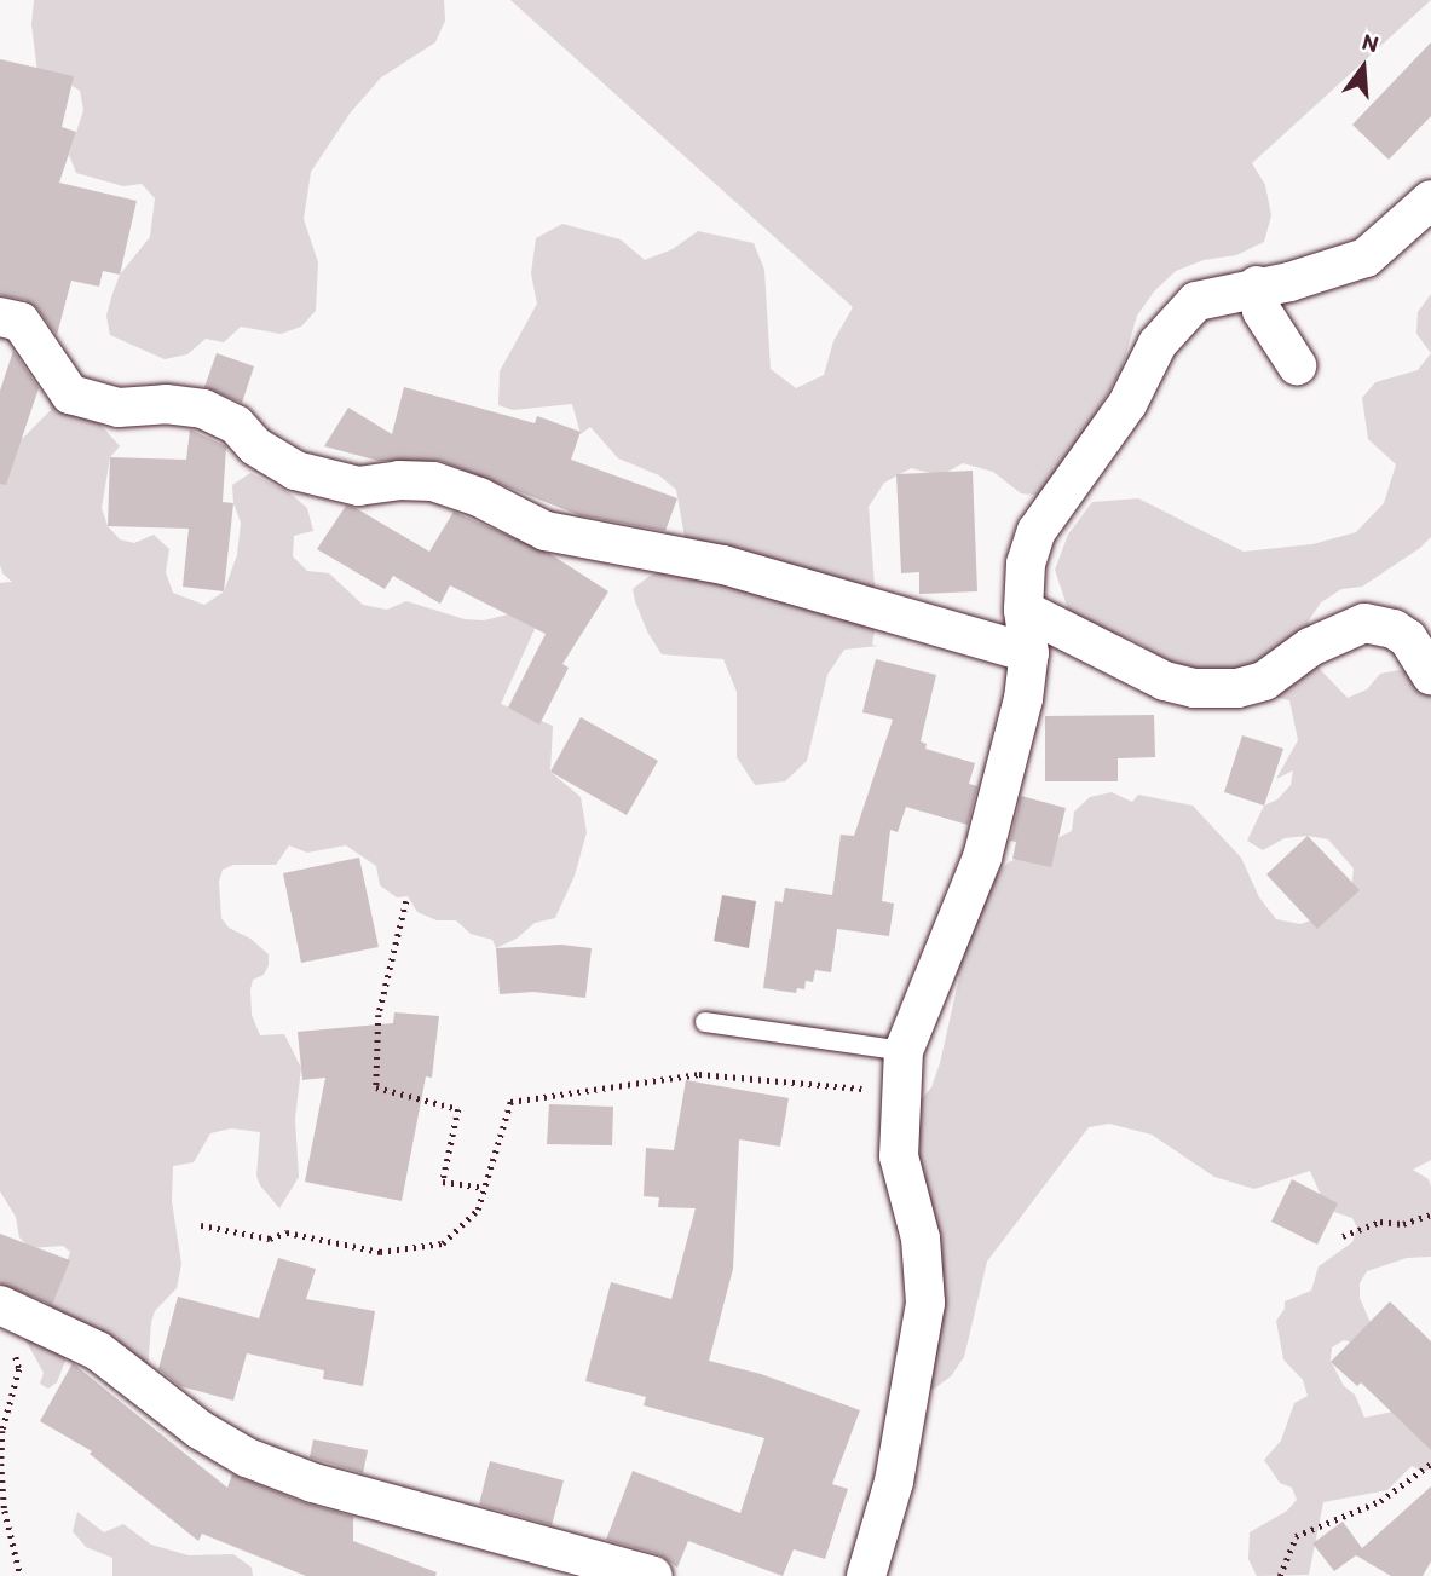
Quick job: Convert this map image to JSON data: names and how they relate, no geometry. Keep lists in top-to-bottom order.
{
  "north": "top"
}
